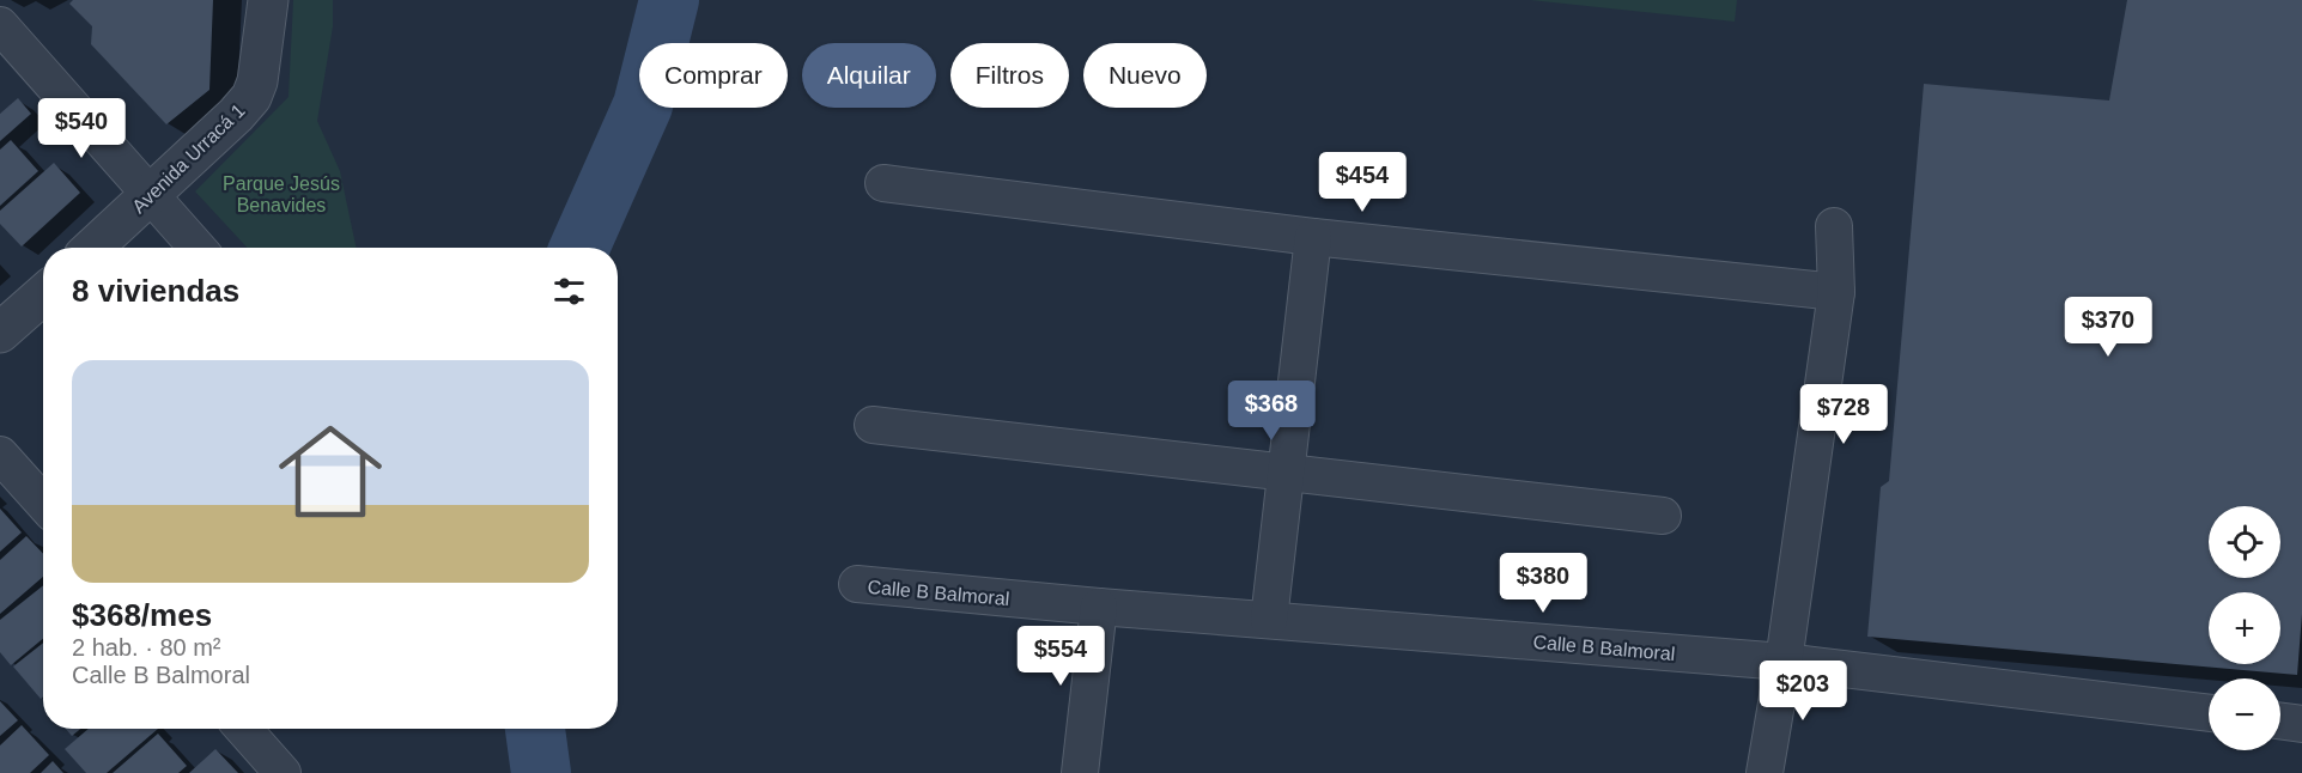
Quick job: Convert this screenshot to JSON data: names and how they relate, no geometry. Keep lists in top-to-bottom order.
{
  "streets": {
    "street": ["Avenida Urracá 1", "Calle B Balmoral"]
  },
  "parks": ["Parque Jesús Benavides"],
  "page": {
    "chip": [
      "Comprar",
      "Alquilar",
      "Filtros",
      "Nuevo"
    ],
    "price": [
      "$540",
      "$454",
      "$370",
      "$368",
      "$728",
      "$380",
      "$554",
      "$203"
    ],
    "heading": "8 viviendas",
    "list": [
      {
        "name": "$368/mes",
        "note": "2 hab. · 80 m² · Calle B Balmoral"
      }
    ],
    "map_buttons": ["+", "−"]
  }
}
